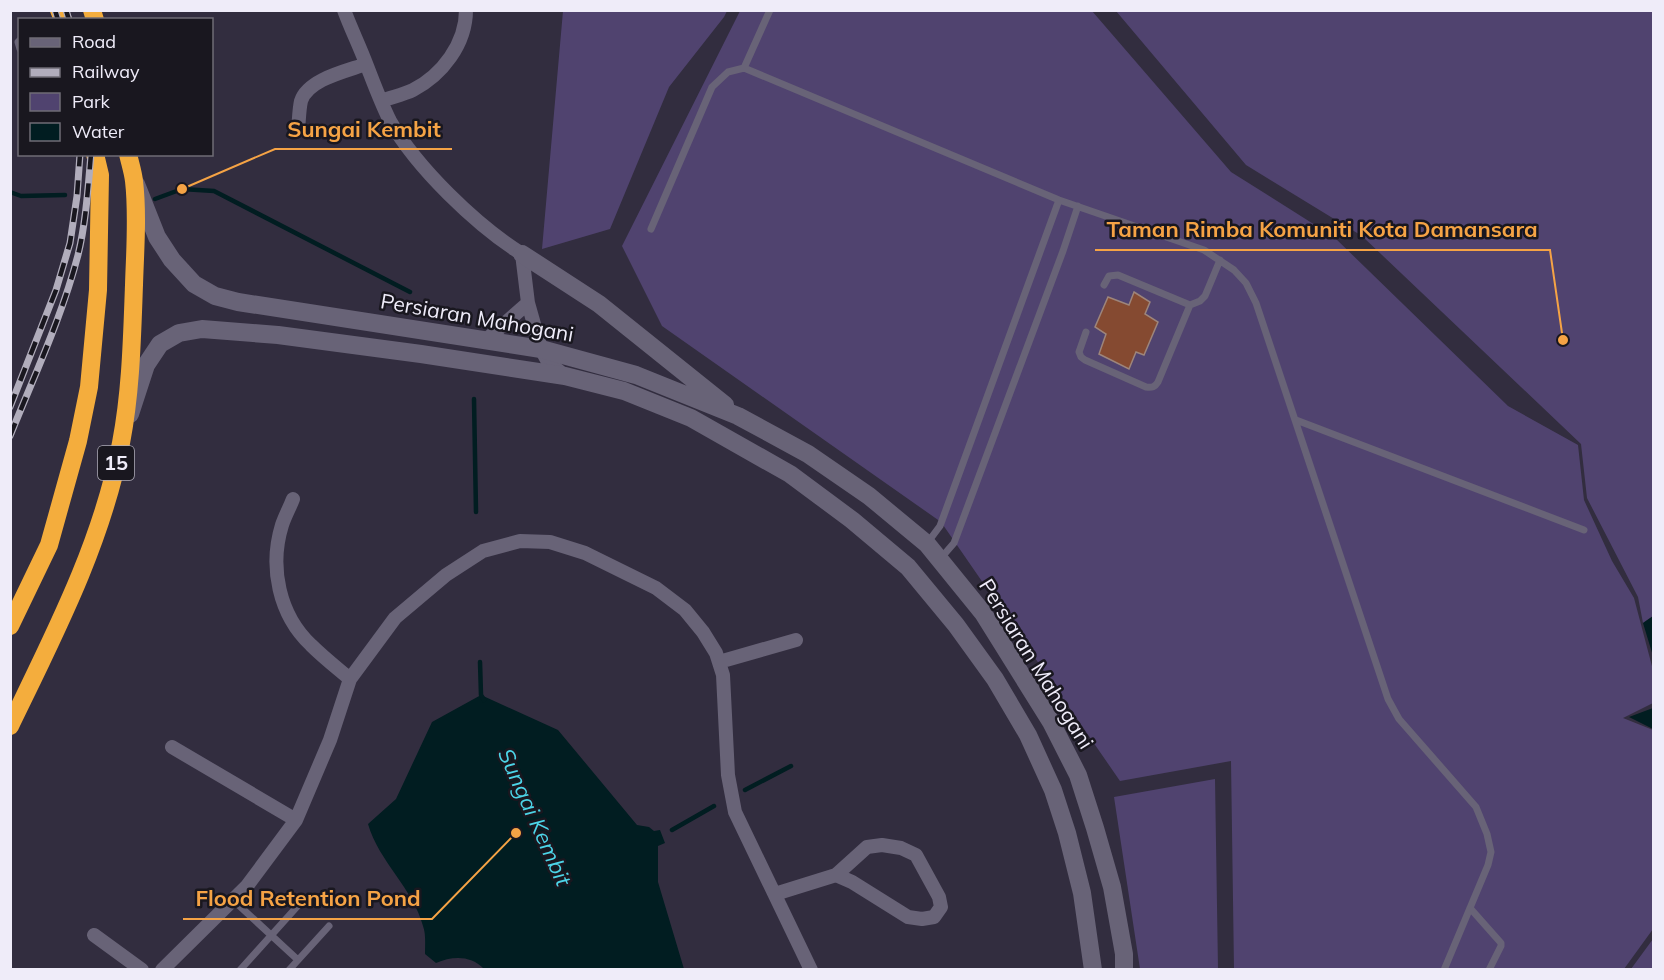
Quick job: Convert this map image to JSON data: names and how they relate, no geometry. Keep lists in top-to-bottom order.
{
  "streets": {
    "highway": ["15"],
    "main road": ["Persiaran Mahogani"]
  },
  "crossings": [
    ["Persiaran Mahogani", "15"]
  ],
  "water": ["Sungai Kembit"],
  "places": ["Sungai Kembit", "Taman Rimba Komuniti Kota Damansara", "Flood Retention Pond"],
  "legend": [
    "Road",
    "Railway",
    "Park",
    "Water"
  ]
}
